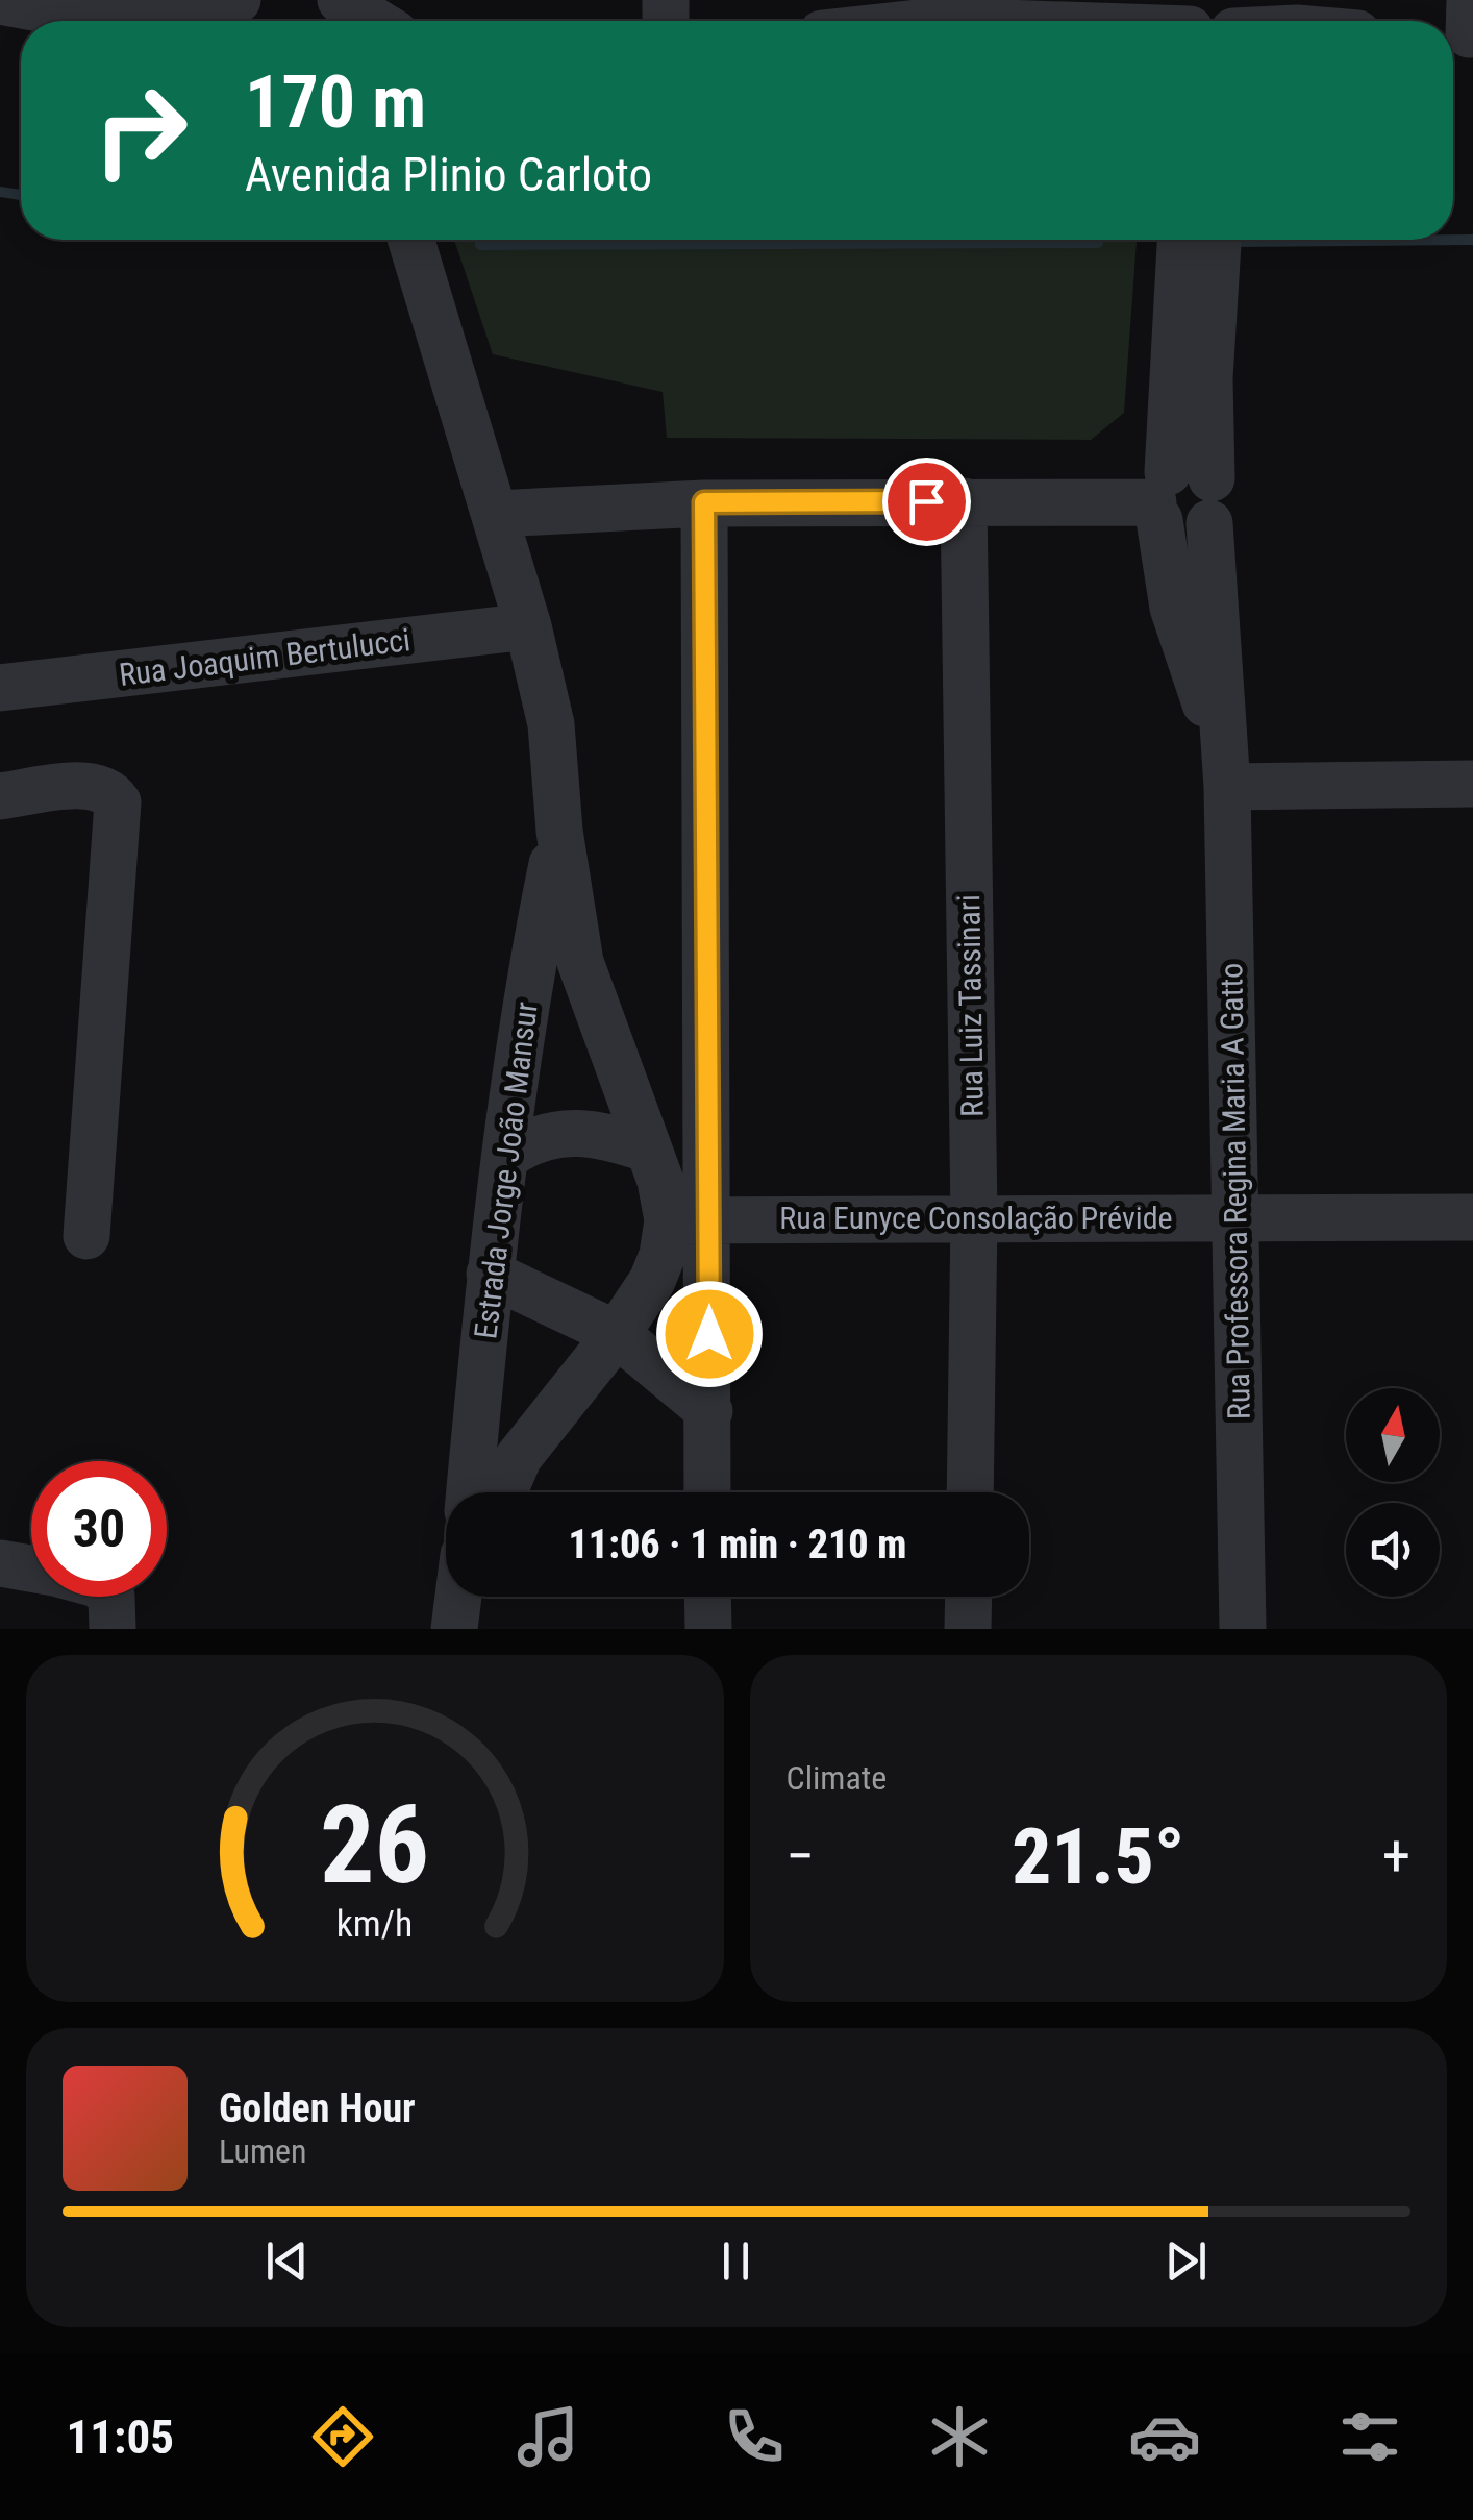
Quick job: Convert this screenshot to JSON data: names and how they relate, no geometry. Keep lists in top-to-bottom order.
{
  "streets": {
    "street": [
      "Rua Joaquim Bertulucci",
      "Rua Luiz Tassinari",
      "Estrada Jorge João Mansur",
      "Rua Professora Regina Maria A Gatto",
      "Rua Eunyce Consolação Prévide"
    ]
  },
  "crossings": [
    ["Rua Joaquim Bertulucci", "Estrada Jorge João Mansur"],
    ["Rua Luiz Tassinari", "Rua Eunyce Consolação Prévide"],
    ["Estrada Jorge João Mansur", "Rua Eunyce Consolação Prévide"],
    ["Rua Professora Regina Maria A Gatto", "Rua Eunyce Consolação Prévide"]
  ],
  "north": "top",
  "page": {
    "turn": ["170 m", "Avenida Plinio Carloto"],
    "limit": "30",
    "trip": "11:06 · 1 min · 210 m",
    "tile": "Climate",
    "heat": ["−", "21.5°", "+"],
    "song": ["Golden Hour", "Lumen"],
    "tabs": "11:05",
    "gauge": ["26", "km/h"]
  }
}
